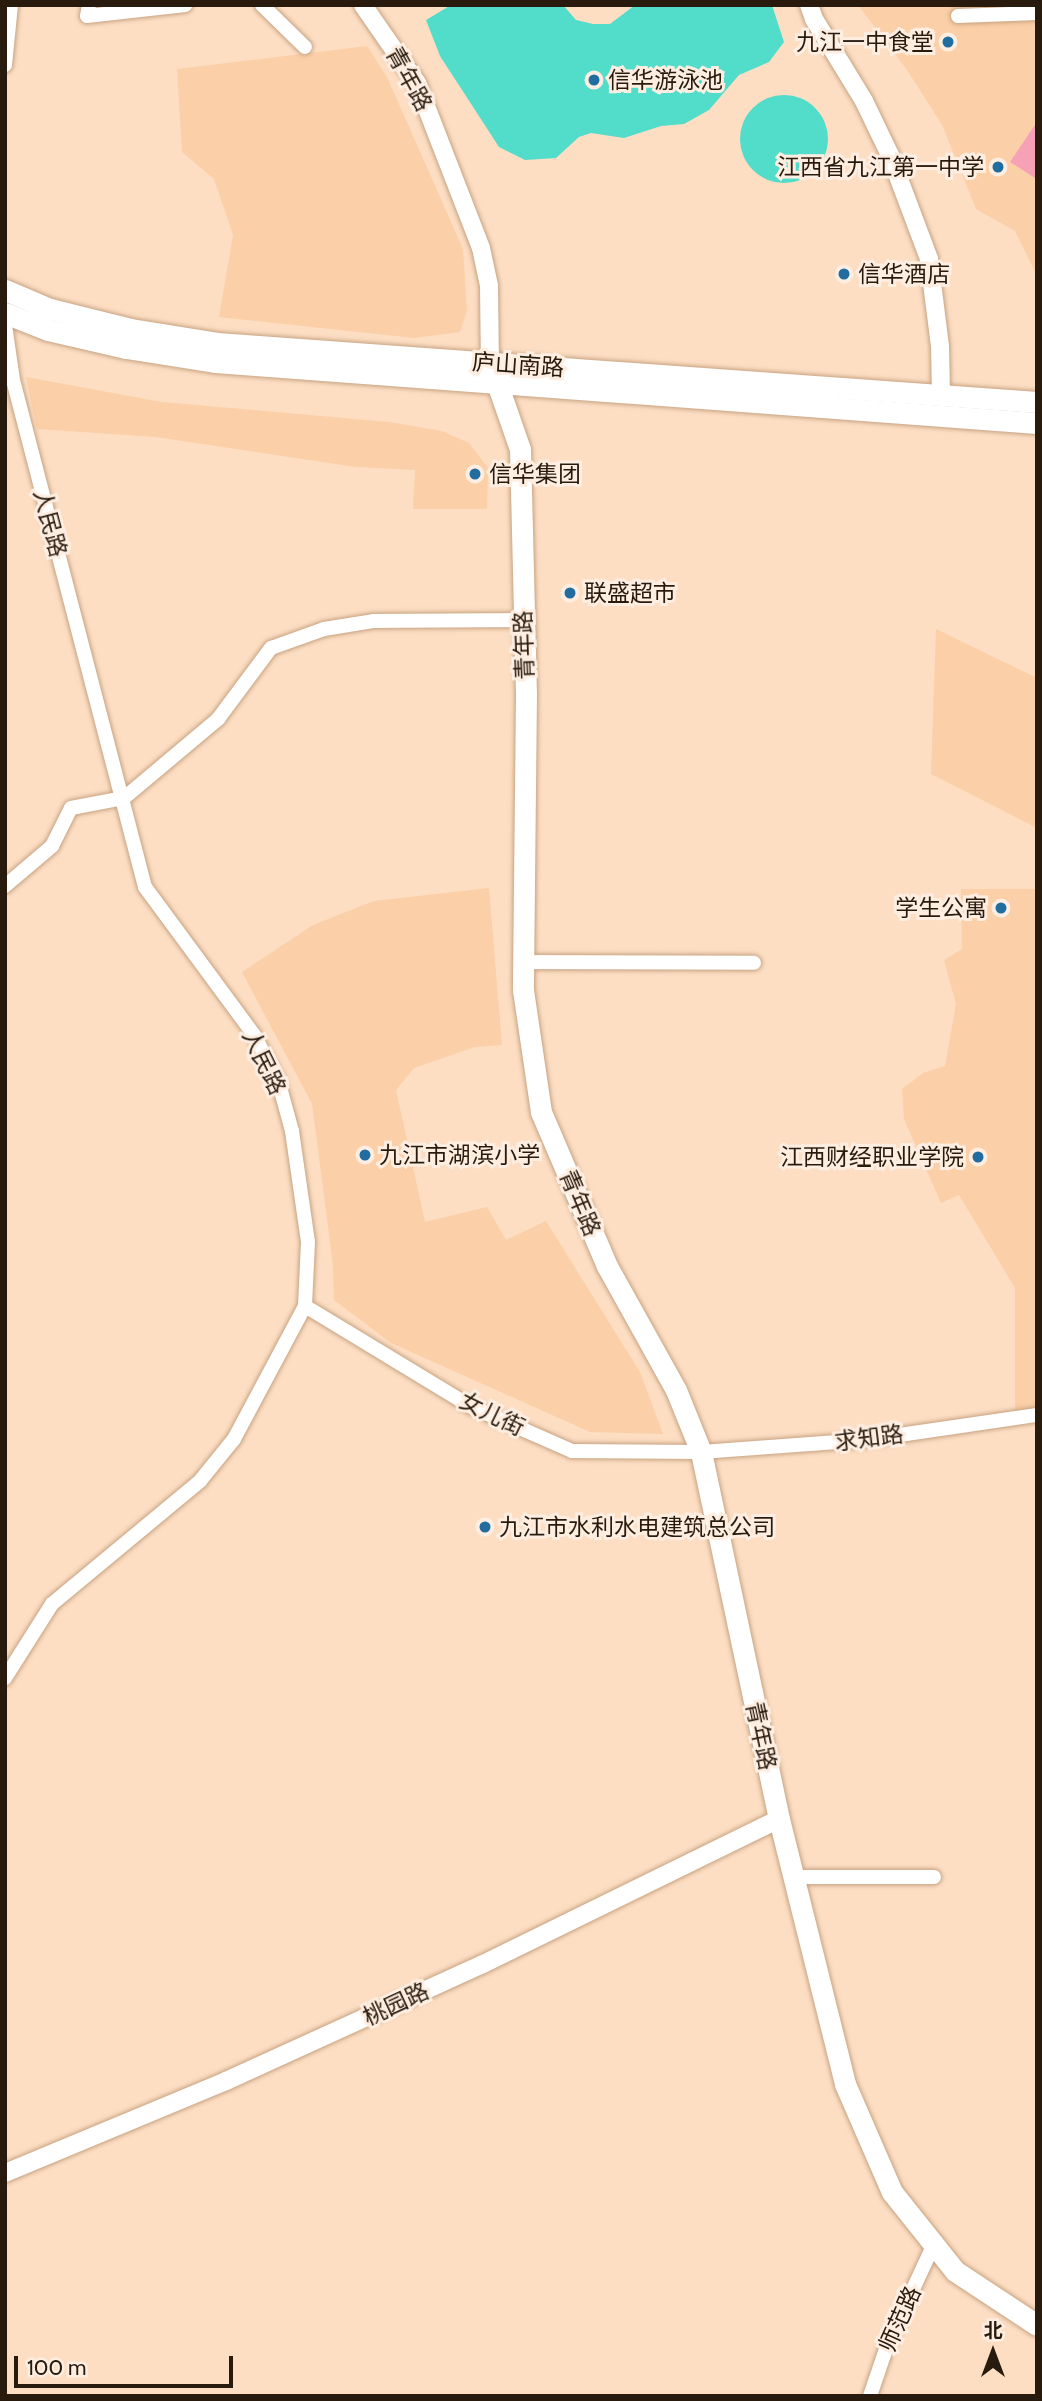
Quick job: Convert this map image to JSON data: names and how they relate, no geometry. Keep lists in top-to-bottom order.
{
  "streets": {
    "main road": ["青年路", "庐山南路"],
    "street": [
      "人民路",
      "女儿街",
      "求知路",
      "桃园路",
      "师范路"
    ]
  },
  "crossings": [
    ["青年路", "庐山南路"],
    ["青年路", "女儿街"],
    ["青年路", "求知路"],
    ["青年路", "桃园路"],
    ["青年路", "师范路"],
    ["人民路", "女儿街"],
    ["女儿街", "求知路"]
  ],
  "places": [
    "九江一中食堂",
    "信华游泳池",
    "江西省九江第一中学",
    "信华酒店",
    "信华集团",
    "联盛超市",
    "学生公寓",
    "九江市湖滨小学",
    "江西财经职业学院",
    "九江市水利水电建筑总公司"
  ],
  "scale_bar": "100 m",
  "north": "top"
}
